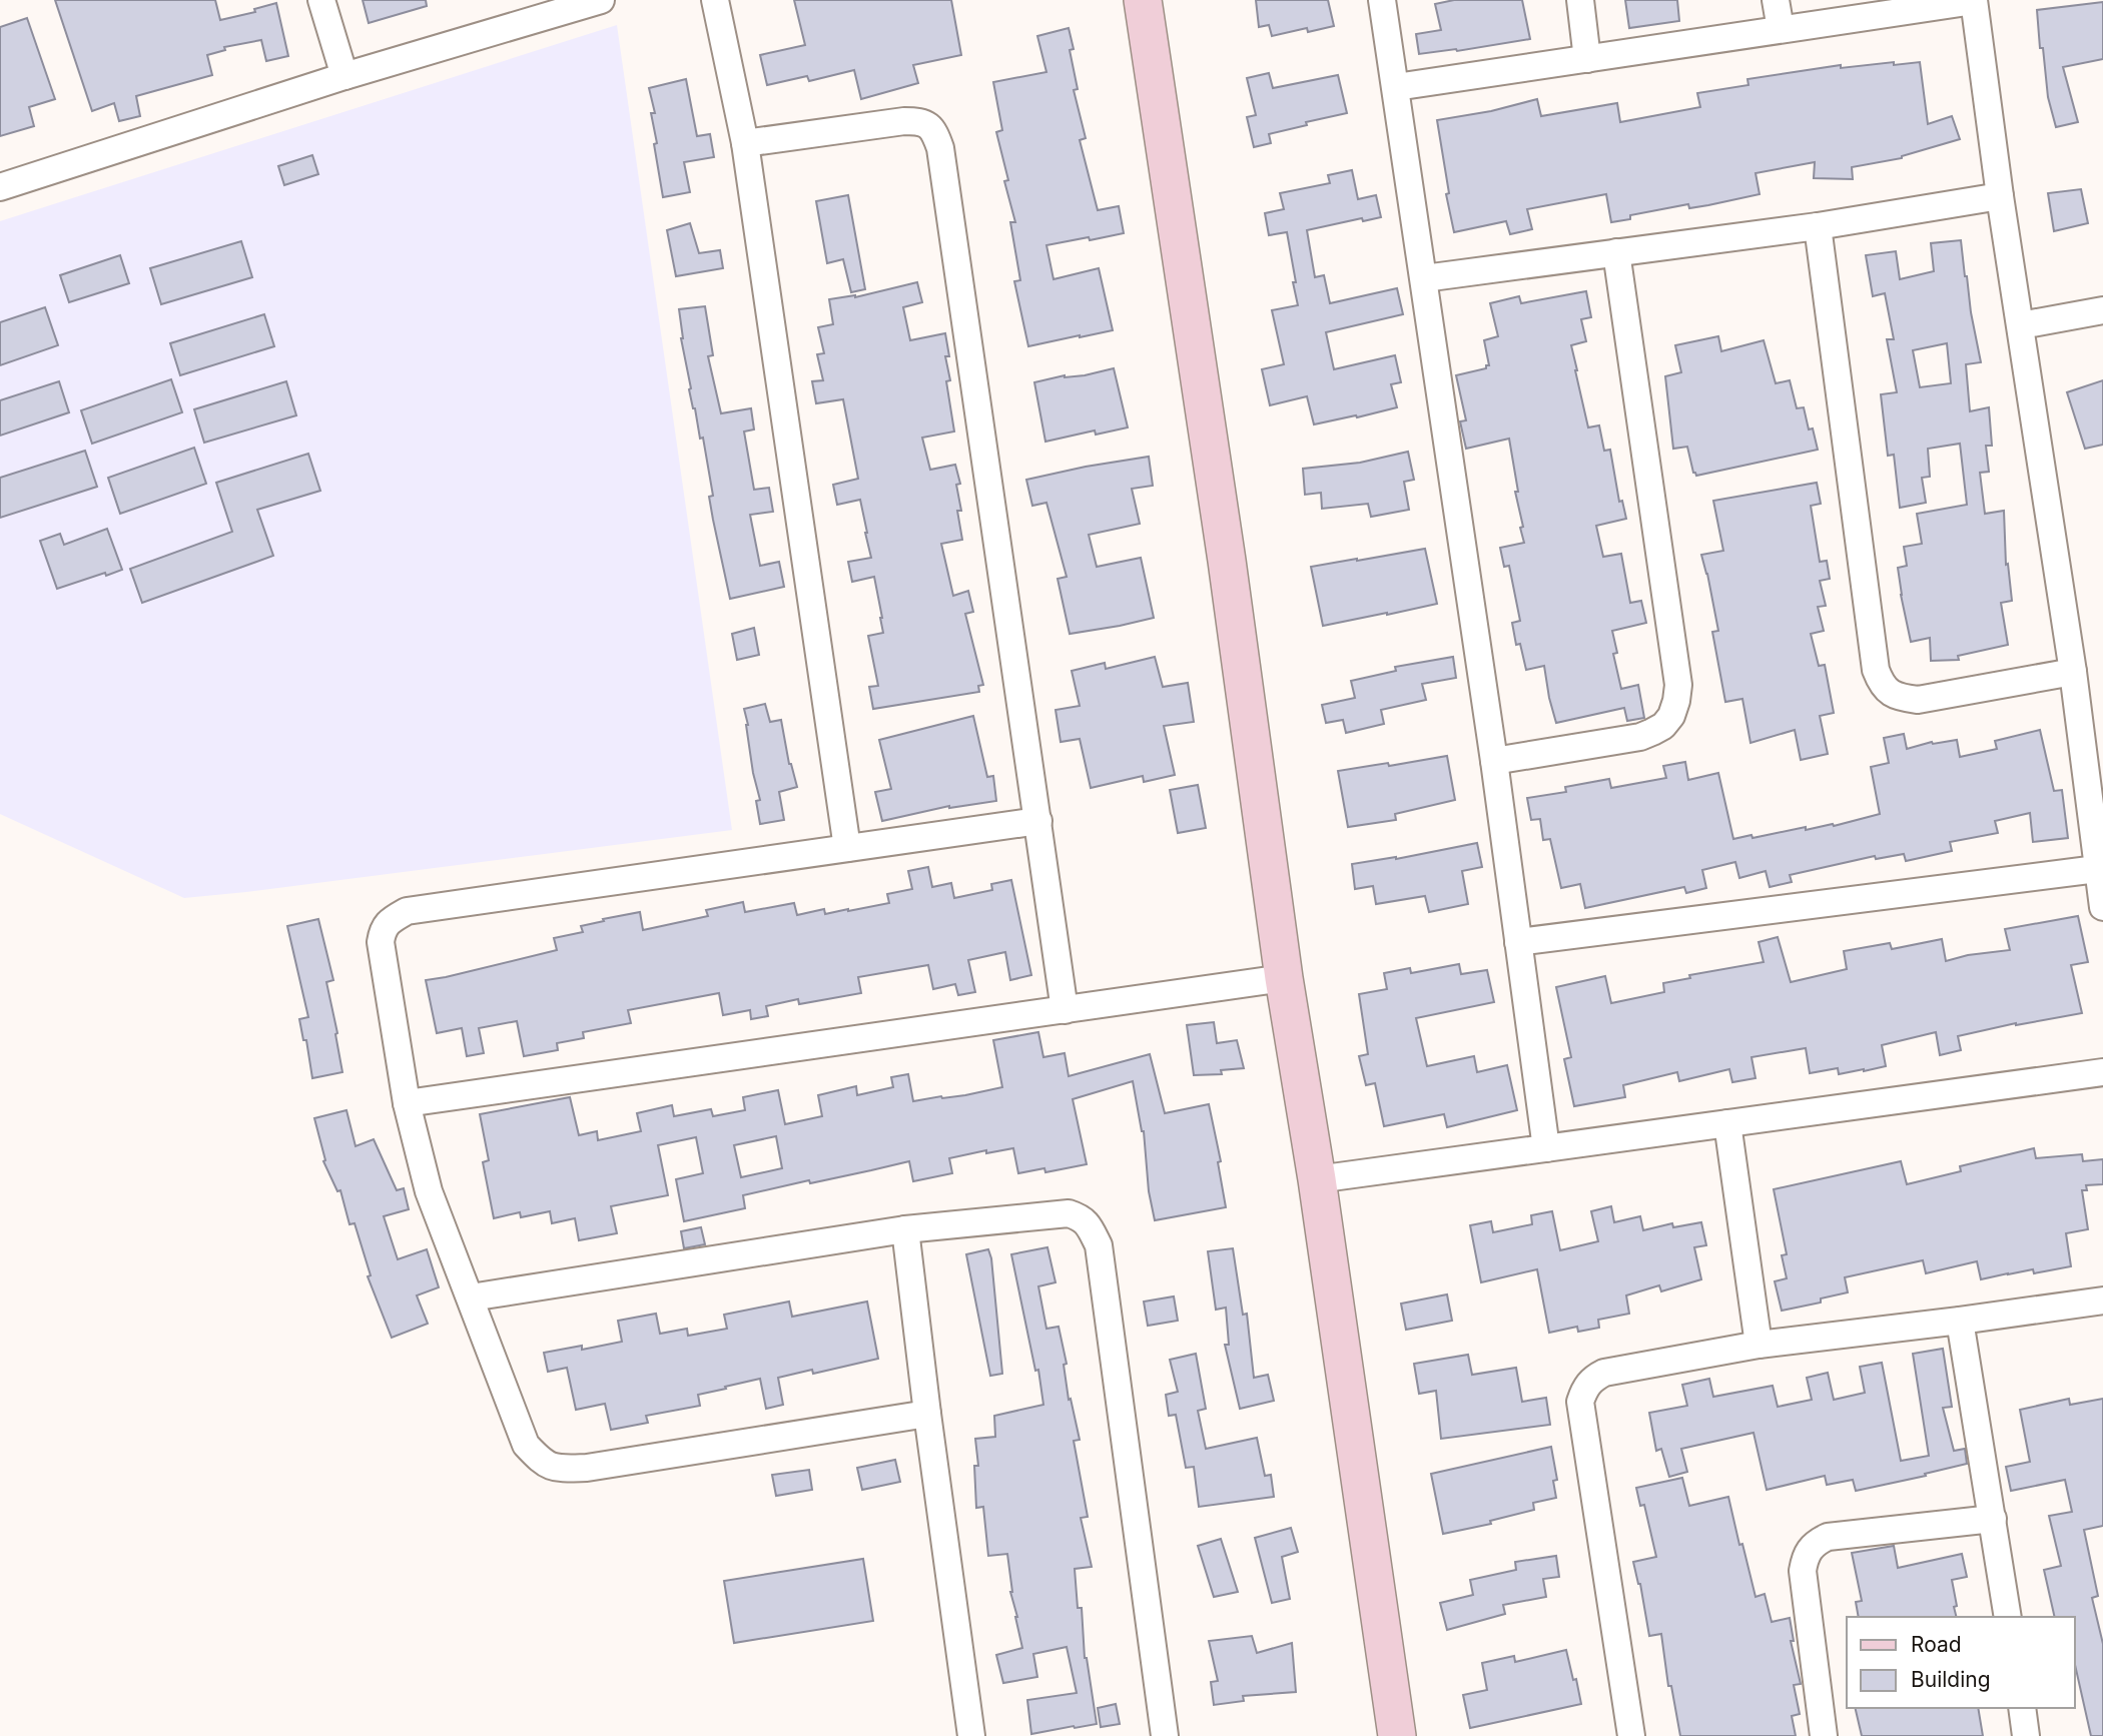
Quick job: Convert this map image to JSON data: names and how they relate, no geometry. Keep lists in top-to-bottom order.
{
  "legend": ["Road", "Building"]
}
